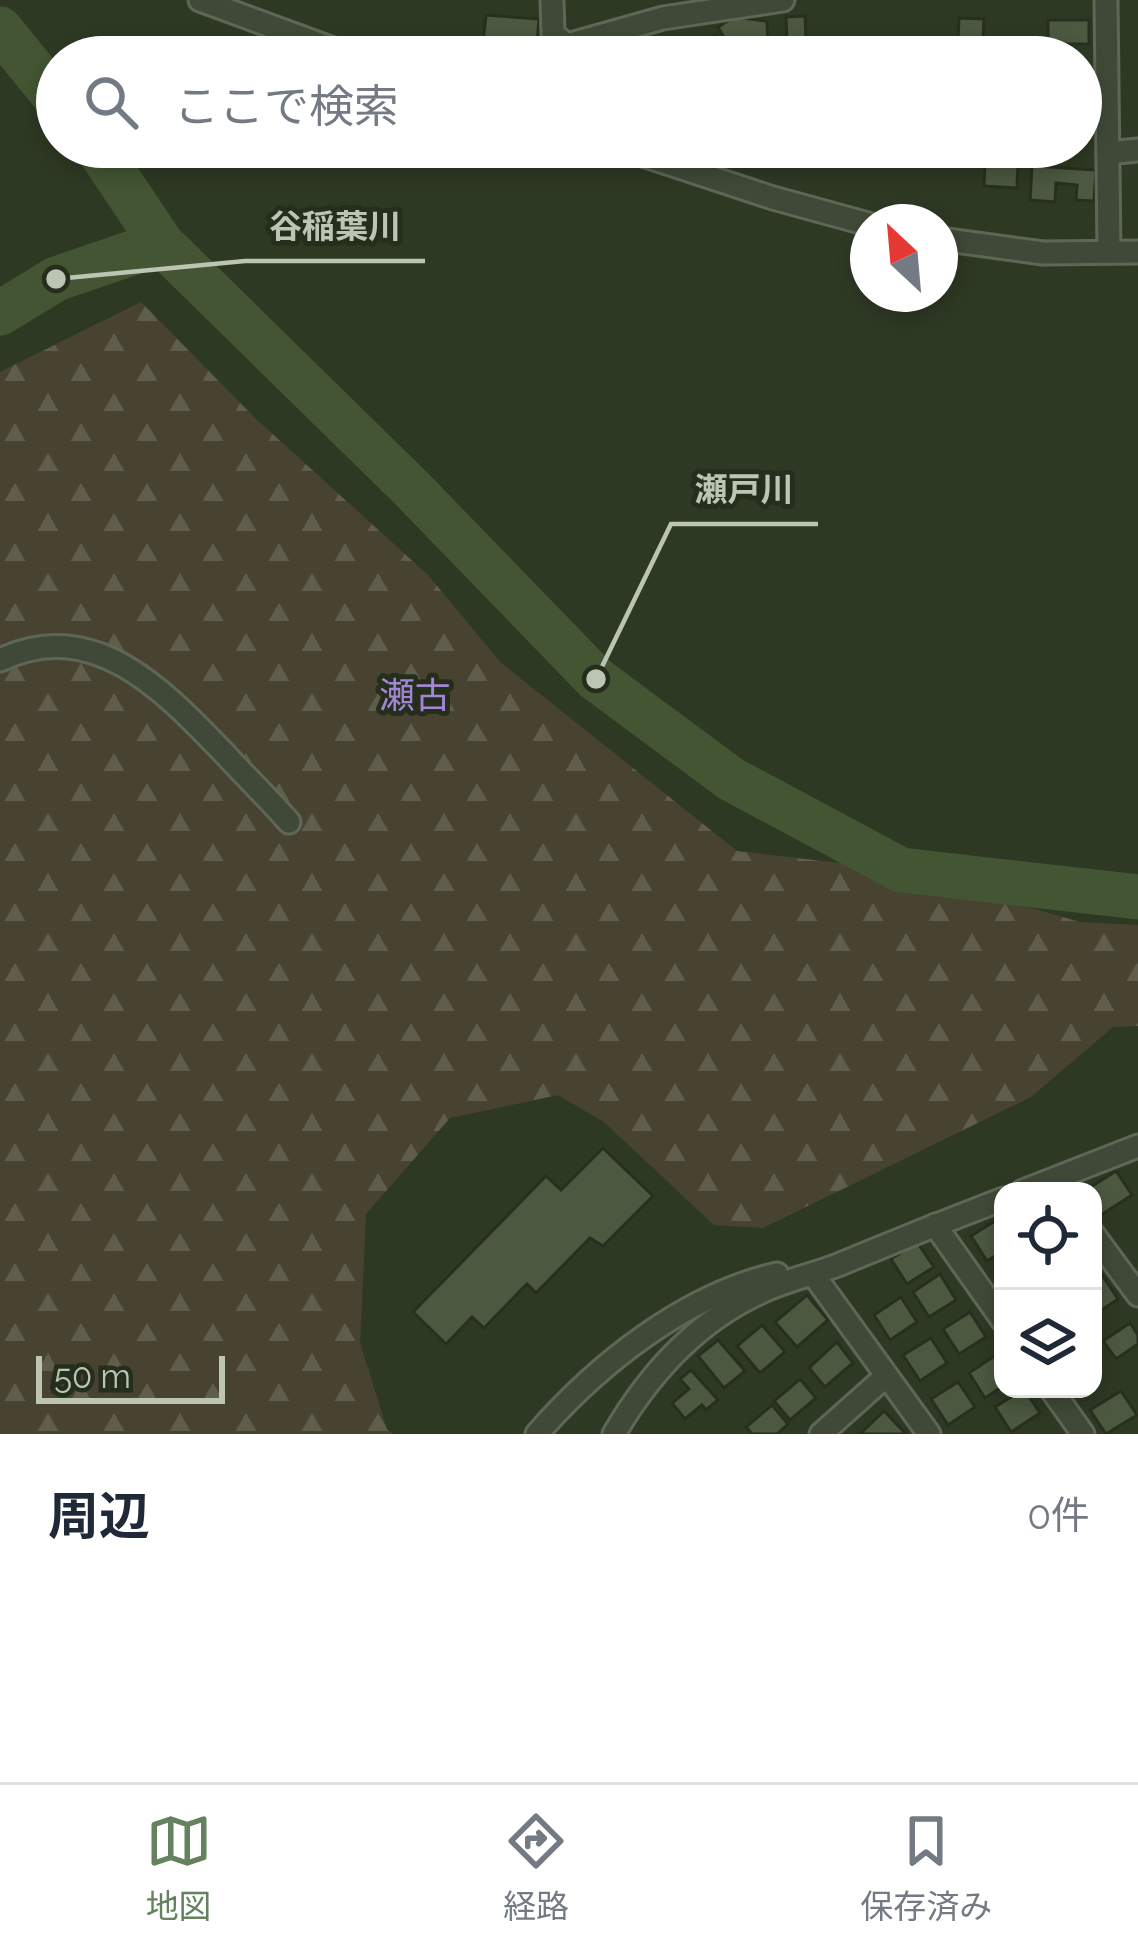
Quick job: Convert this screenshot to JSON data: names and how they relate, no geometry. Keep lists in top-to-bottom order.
{
  "districts": ["瀬古"],
  "places": ["谷稲葉川", "瀬戸川"],
  "scale_bar": "50 m",
  "north": "top left",
  "page": {
    "search": "ここで検索",
    "scale": "50 m",
    "heading": ["周辺", "0件"],
    "nav": ["地図", "経路", "保存済み"]
  }
}
